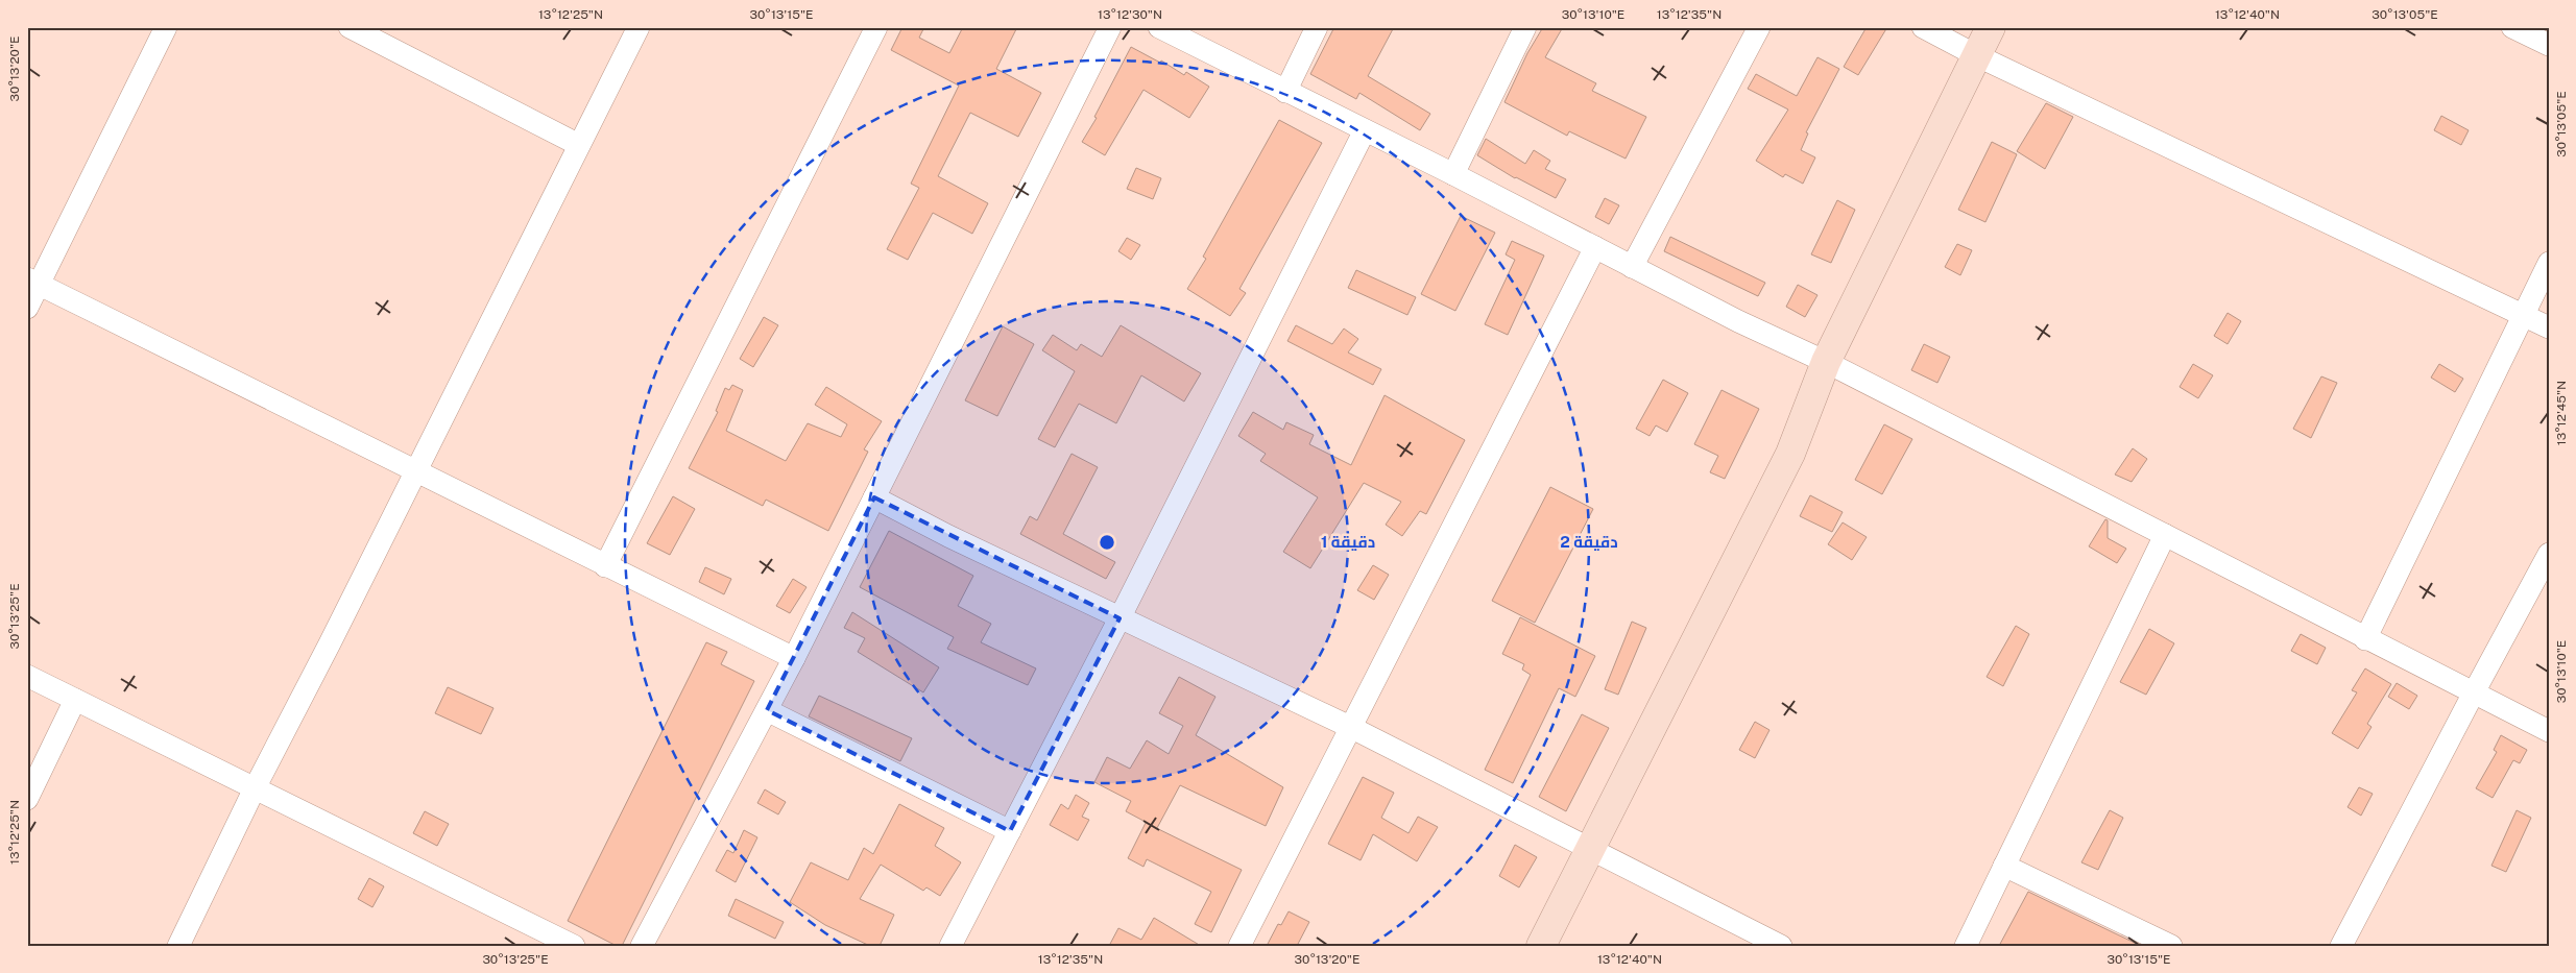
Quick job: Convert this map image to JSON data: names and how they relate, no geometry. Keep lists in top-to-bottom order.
{
  "coordinates": [
    "13°12'25\"N",
    "30°13'15\"E",
    "13°12'30\"N",
    "30°13'10\"E",
    "13°12'35\"N",
    "13°12'40\"N",
    "30°13'05\"E",
    "30°13'20\"E",
    "13°12'45\"N",
    "30°13'25\"E"
  ],
  "rings": ["1 دقيقة", "2 دقيقة"]
}
